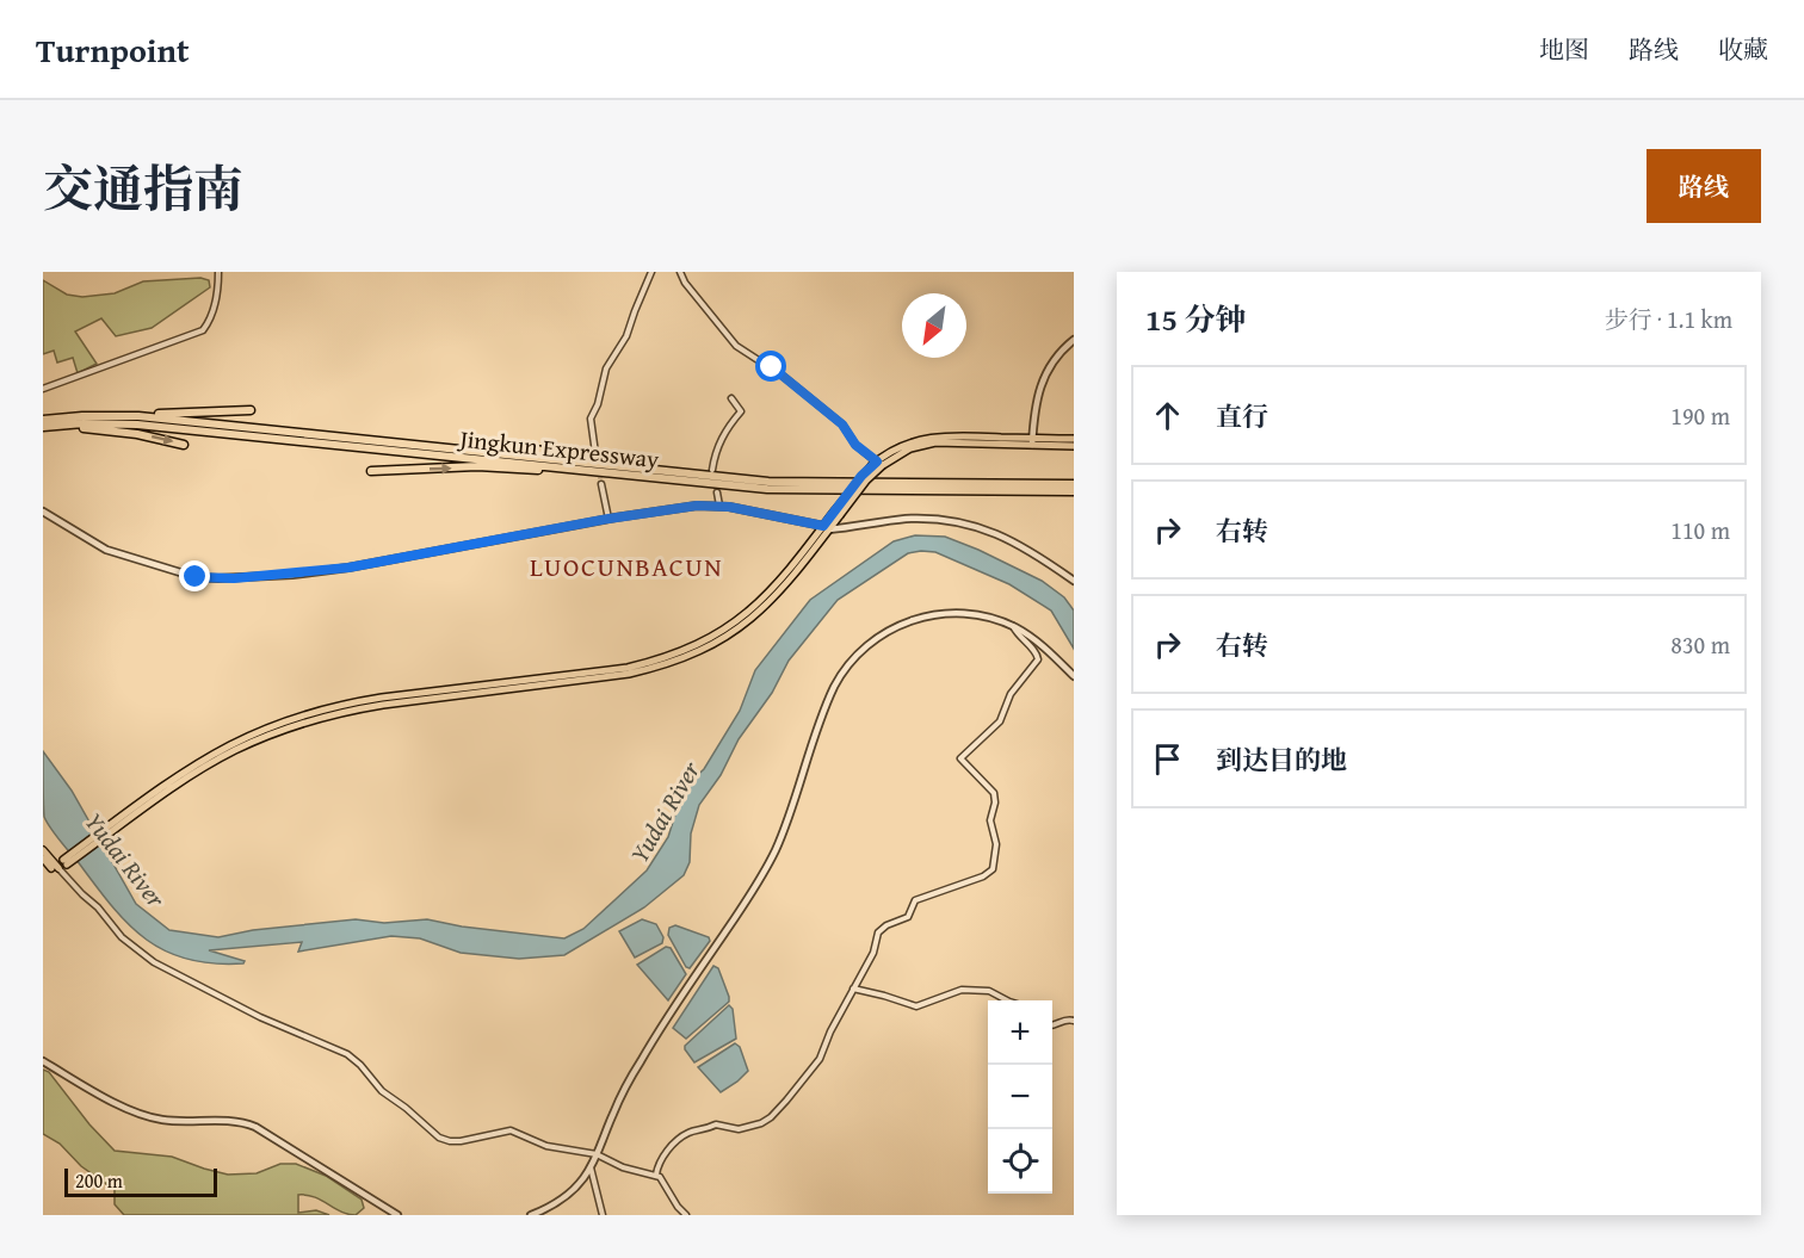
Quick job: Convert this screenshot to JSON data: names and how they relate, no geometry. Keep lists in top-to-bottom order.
{
  "streets": {
    "highway": ["Jingkun Expressway"]
  },
  "districts": ["LUOCUNBACUN"],
  "water": ["Yudai River"],
  "scale_bar": "200 m",
  "north": "bottom left",
  "page": {
    "header": "Turnpoint",
    "nav": ["地图", "路线", "收藏"],
    "title": "交通指南",
    "buttons": "路线",
    "heading": ["15 分钟", "步行 · 1.1 km"],
    "list": [
      ["直行", "190 m"],
      ["右转", "110 m"],
      ["右转", "830 m"],
      "到达目的地"
    ],
    "map_buttons": ["+", "−"],
    "scale": "200 m"
  }
}
